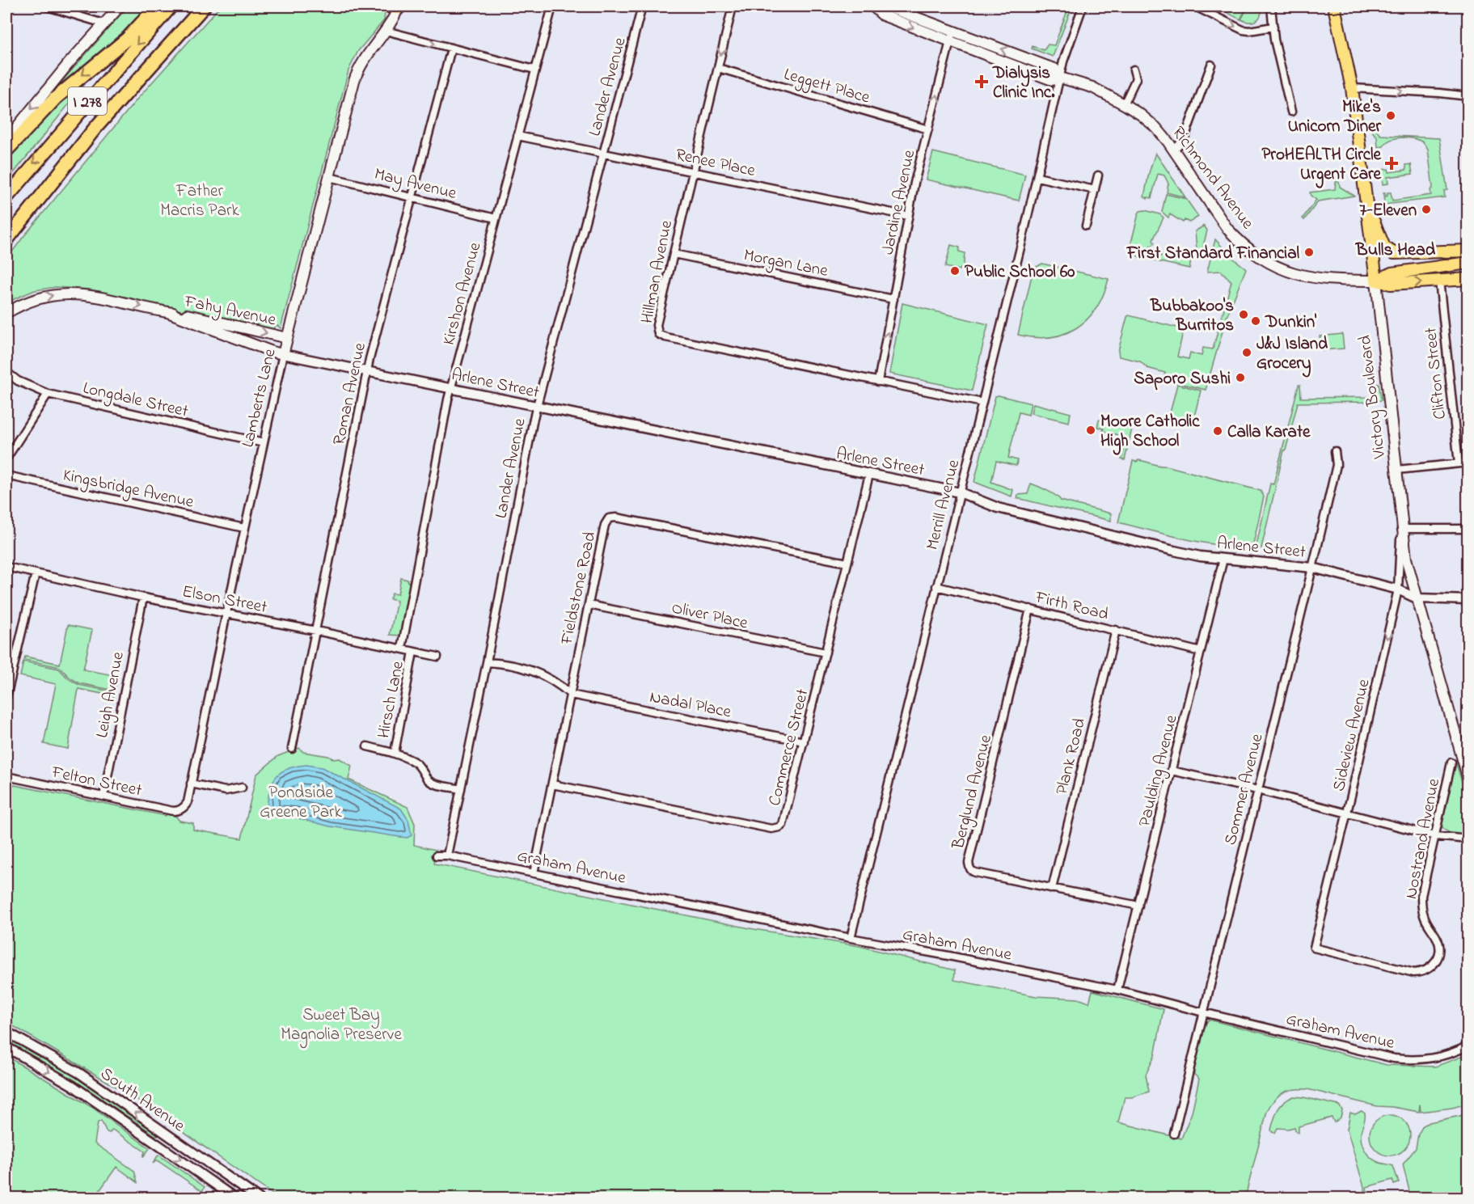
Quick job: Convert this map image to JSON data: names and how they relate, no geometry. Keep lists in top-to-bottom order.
{
  "streets": {
    "highway": ["I 278"],
    "main road": [
      "Richmond Avenue",
      "Fahy Avenue",
      "Victory Boulevard",
      "Lamberts Lane"
    ],
    "street": [
      "Leggett Place",
      "Lander Avenue",
      "Renee Place",
      "May Avenue",
      "Jardine Avenue",
      "Morgan Lane",
      "Hillman Avenue",
      "Kirshon Avenue",
      "Clifton Street",
      "Arlene Street",
      "Roman Avenue",
      "Longdale Street",
      "Kingsbridge Avenue",
      "Merrill Avenue",
      "Fieldstone Road",
      "Elson Street",
      "Firth Road",
      "Oliver Place",
      "Leigh Avenue",
      "Hirsch Lane",
      "Nadal Place",
      "Sideview Avenue",
      "Commerce Street",
      "Plank Road",
      "Paulding Avenue",
      "Felton Street",
      "Sommer Avenue",
      "Berglund Avenue",
      "Nostrand Avenue",
      "Graham Avenue",
      "South Avenue"
    ]
  },
  "crossings": [
    ["Leggett Place", "Jardine Avenue"],
    ["Leggett Place", "Hillman Avenue"],
    ["Lander Avenue", "Renee Place"],
    ["Lander Avenue", "Arlene Street"],
    ["Lander Avenue", "Hirsch Lane"],
    ["Lander Avenue", "Graham Avenue"],
    ["Renee Place", "Jardine Avenue"],
    ["Renee Place", "Hillman Avenue"],
    ["Renee Place", "Kirshon Avenue"],
    ["Richmond Avenue", "Jardine Avenue"],
    ["Richmond Avenue", "Clifton Street"],
    ["Richmond Avenue", "Victory Boulevard"],
    ["Richmond Avenue", "Merrill Avenue"],
    ["May Avenue", "Kirshon Avenue"],
    ["May Avenue", "Roman Avenue"],
    ["May Avenue", "Lamberts Lane"],
    ["Jardine Avenue", "Morgan Lane"],
    ["Jardine Avenue", "Hillman Avenue"],
    ["Morgan Lane", "Hillman Avenue"],
    ["Hillman Avenue", "Merrill Avenue"],
    ["Kirshon Avenue", "Arlene Street"],
    ["Kirshon Avenue", "Elson Street"],
    ["Fahy Avenue", "Arlene Street"],
    ["Fahy Avenue", "Lamberts Lane"],
    ["Arlene Street", "Roman Avenue"],
    ["Arlene Street", "Victory Boulevard"],
    ["Arlene Street", "Lamberts Lane"],
    ["Arlene Street", "Merrill Avenue"],
    ["Arlene Street", "Sideview Avenue"],
    ["Arlene Street", "Commerce Street"],
    ["Arlene Street", "Paulding Avenue"],
    ["Arlene Street", "Sommer Avenue"],
    ["Roman Avenue", "Elson Street"],
    ["Victory Boulevard", "Sideview Avenue"],
    ["Lamberts Lane", "Longdale Street"],
    ["Lamberts Lane", "Kingsbridge Avenue"],
    ["Lamberts Lane", "Elson Street"],
    ["Lamberts Lane", "Felton Street"],
    ["Merrill Avenue", "Firth Road"],
    ["Merrill Avenue", "Graham Avenue"],
    ["Fieldstone Road", "Oliver Place"],
    ["Fieldstone Road", "Nadal Place"],
    ["Fieldstone Road", "Commerce Street"],
    ["Fieldstone Road", "Graham Avenue"],
    ["Elson Street", "Leigh Avenue"],
    ["Elson Street", "Hirsch Lane"],
    ["Firth Road", "Plank Road"],
    ["Firth Road", "Paulding Avenue"],
    ["Firth Road", "Berglund Avenue"],
    ["Oliver Place", "Commerce Street"],
    ["Leigh Avenue", "Felton Street"],
    ["Nadal Place", "Commerce Street"],
    ["Sideview Avenue", "Nostrand Avenue"],
    ["Plank Road", "Berglund Avenue"],
    ["Paulding Avenue", "Berglund Avenue"],
    ["Paulding Avenue", "Graham Avenue"],
    ["Sommer Avenue", "Graham Avenue"]
  ],
  "one_way": ["Jardine Avenue", "Sideview Avenue"],
  "districts": ["Bulls Head"],
  "parks": ["Father Macris Park", "Pondside Greene Park", "Sweet Bay Magnolia Preserve"],
  "places": {
    "health": ["Dialysis Clinic Inc.", "ProHEALTH Circle Urgent Care"],
    "other": [
      "Mike's Unicorn Diner",
      "7-Eleven",
      "First Standard Financial",
      "Public School 60",
      "Bubbakoo's Burritos",
      "Dunkin'",
      "J&J Island Grocery",
      "Saporo Sushi",
      "Moore Catholic High School",
      "Calla Karate"
    ]
  }
}
